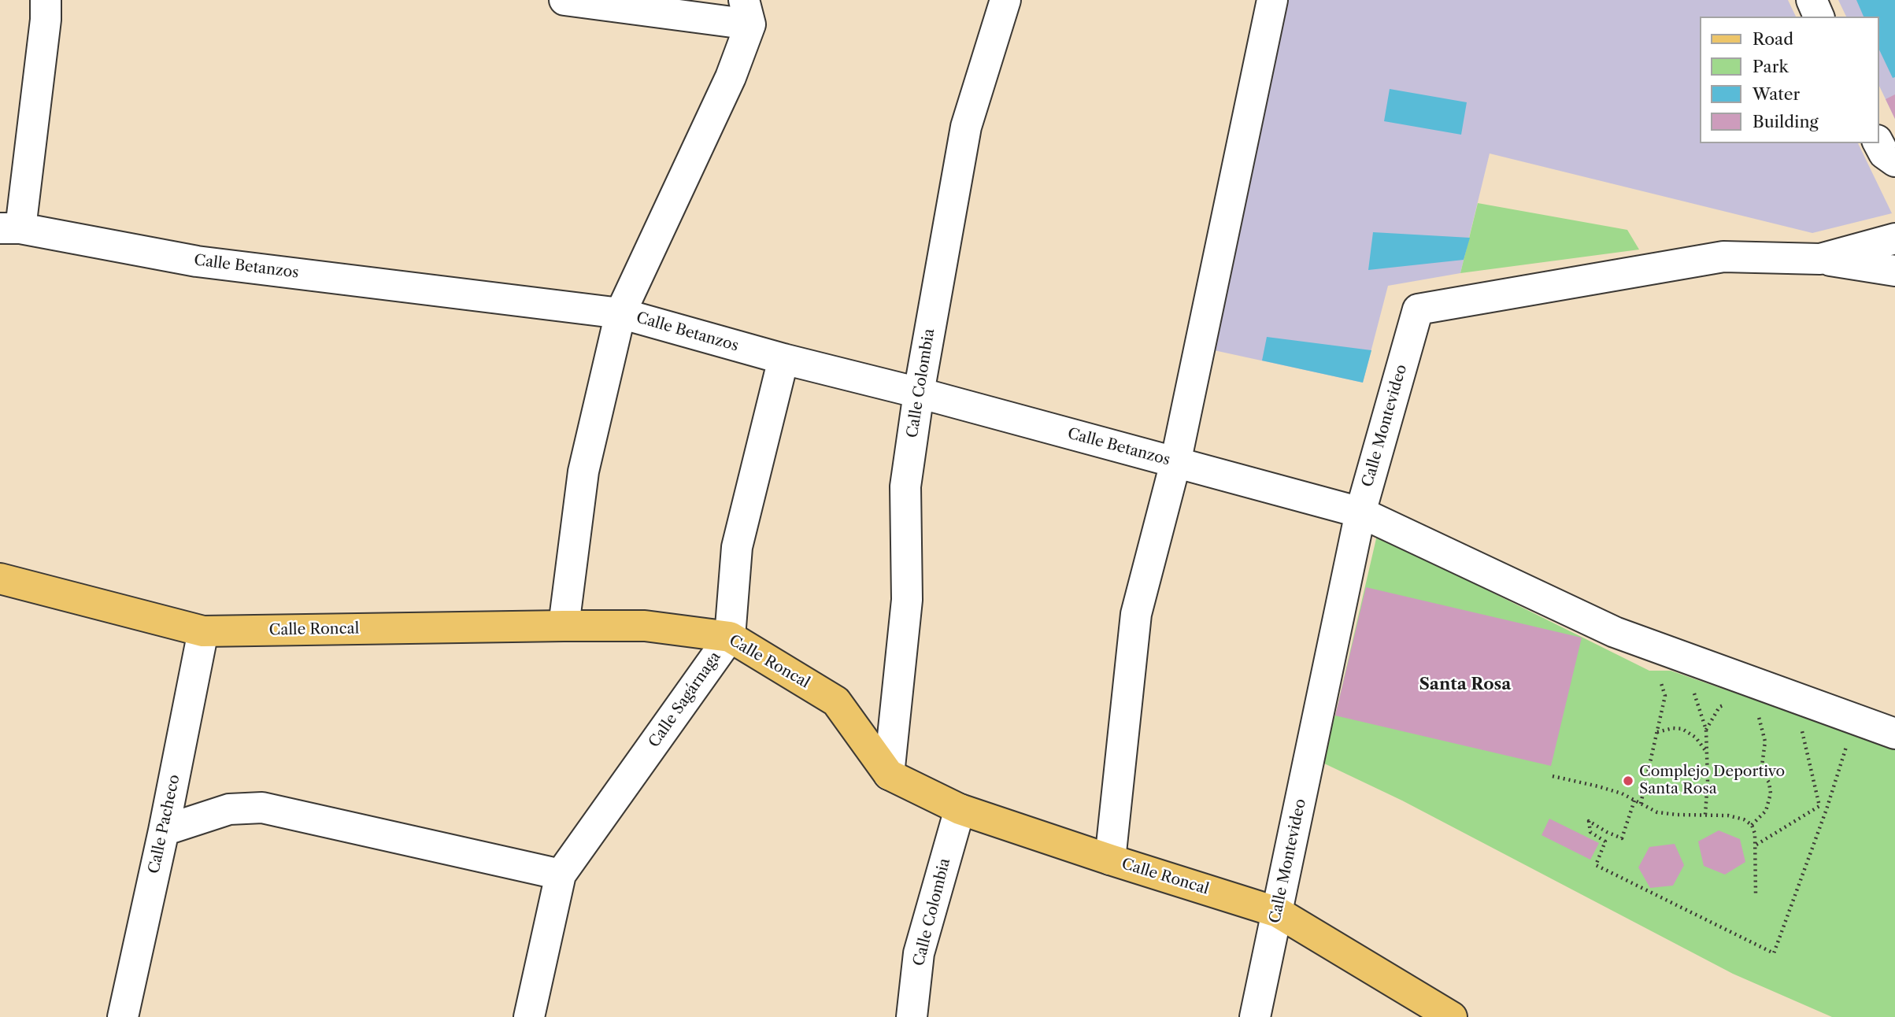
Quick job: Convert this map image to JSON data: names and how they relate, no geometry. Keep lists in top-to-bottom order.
{
  "streets": {
    "main road": ["Calle Roncal"],
    "street": [
      "Calle Betanzos",
      "Calle Colombia",
      "Calle Montevideo",
      "Calle Sagárnaga",
      "Calle Pacheco"
    ]
  },
  "crossings": [
    ["Calle Betanzos", "Calle Colombia"],
    ["Calle Betanzos", "Calle Montevideo"],
    ["Calle Betanzos", "Calle Sagárnaga"],
    ["Calle Colombia", "Calle Roncal"],
    ["Calle Montevideo", "Calle Roncal"],
    ["Calle Roncal", "Calle Sagárnaga"],
    ["Calle Roncal", "Calle Pacheco"]
  ],
  "districts": ["Santa Rosa"],
  "places": ["Complejo Deportivo Santa Rosa"],
  "legend": [
    "Road",
    "Park",
    "Water",
    "Building"
  ]
}
